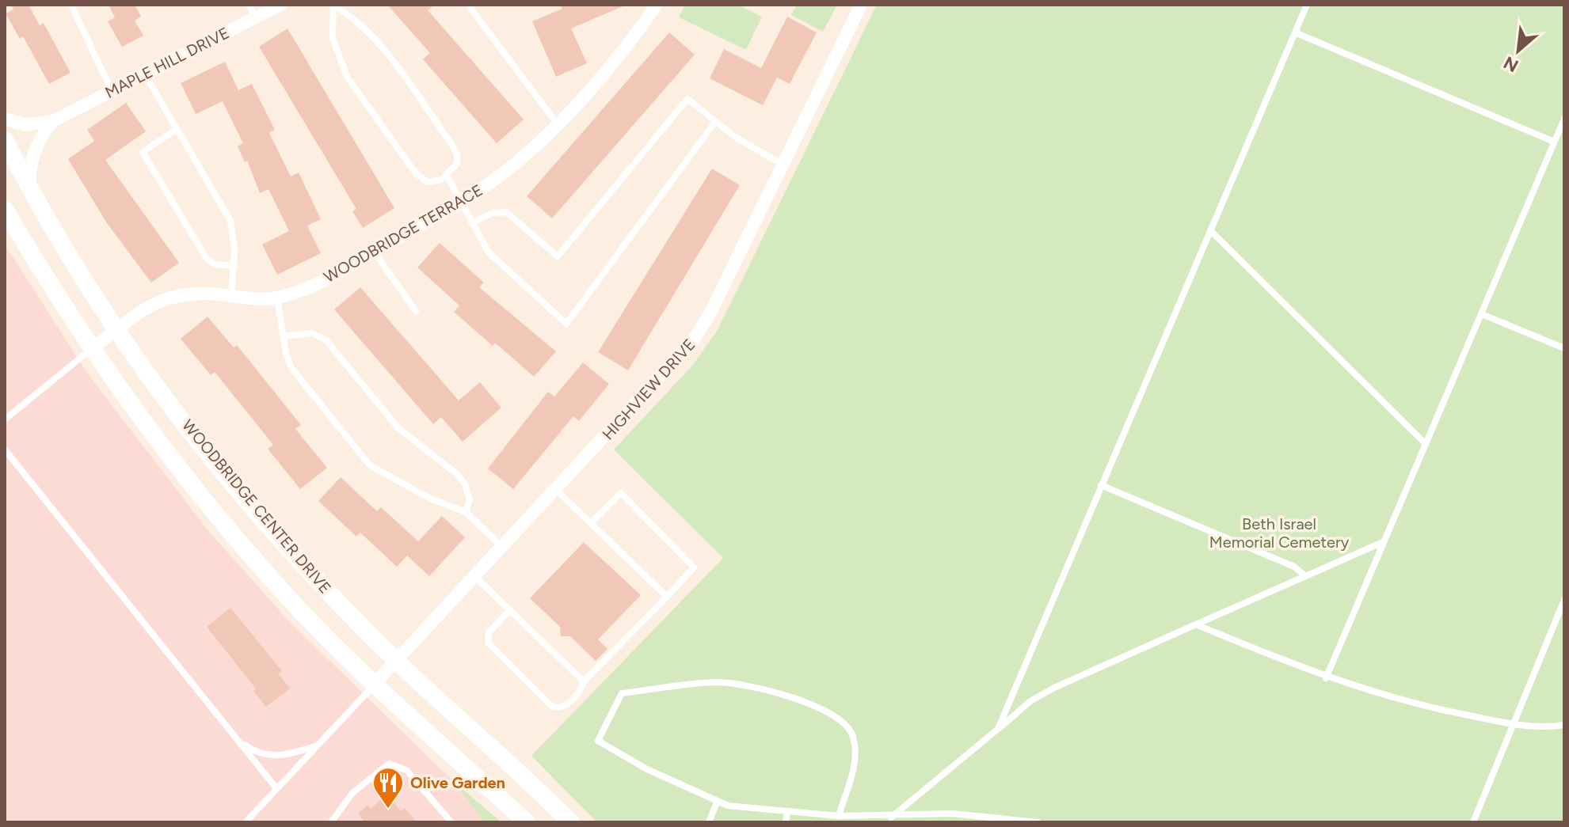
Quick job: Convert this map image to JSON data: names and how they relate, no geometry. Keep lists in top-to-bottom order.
{
  "streets": {
    "street": [
      "MAPLE HILL DRIVE",
      "WOODBRIDGE TERRACE",
      "HIGHVIEW DRIVE",
      "WOODBRIDGE CENTER DRIVE"
    ]
  },
  "crossings": [
    ["WOODBRIDGE TERRACE", "WOODBRIDGE CENTER DRIVE"],
    ["HIGHVIEW DRIVE", "WOODBRIDGE CENTER DRIVE"]
  ],
  "parks": ["Beth Israel Memorial Cemetery"],
  "places": {
    "restaurant": ["Olive Garden"]
  },
  "north": "bottom left"
}
